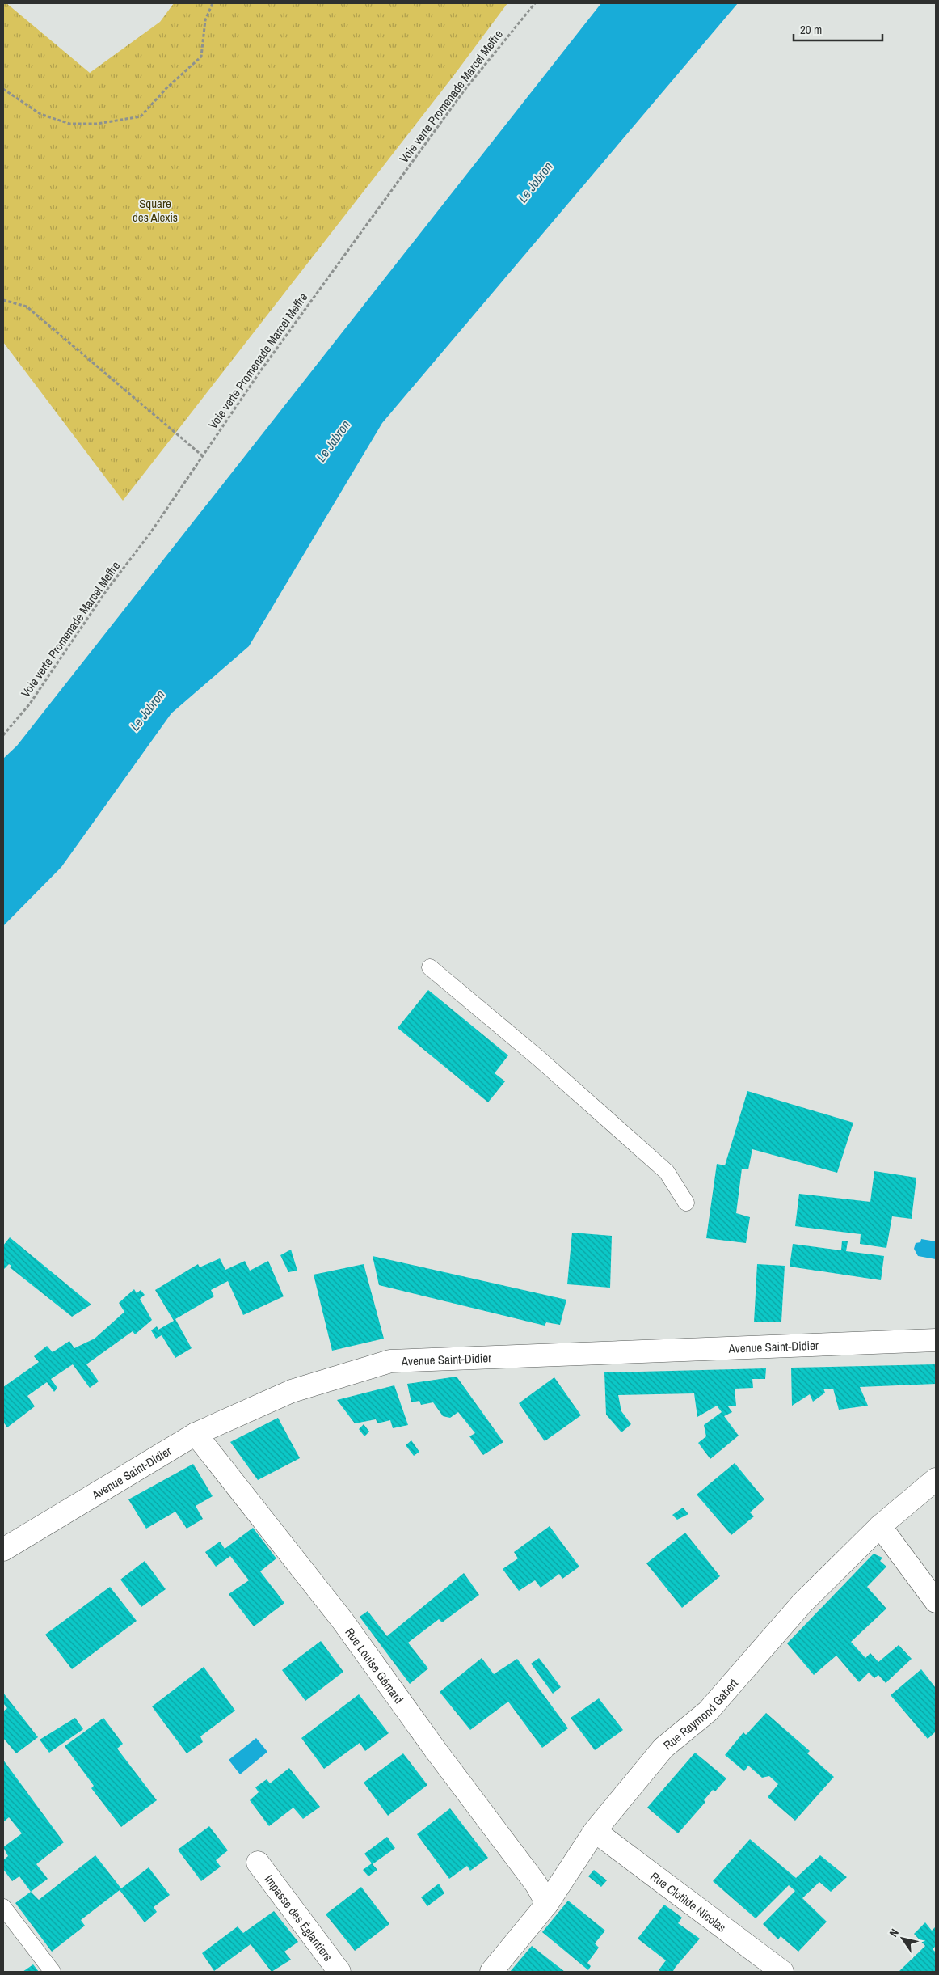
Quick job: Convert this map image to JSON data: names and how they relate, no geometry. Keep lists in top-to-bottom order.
{
  "streets": {
    "street": [
      "Avenue Saint-Didier",
      "Rue Louise Gémard",
      "Rue Raymond Gabert",
      "Rue Clotilde Nicolas",
      "Impasse des Églantiers"
    ],
    "path": ["Voie verte Promenade Marcel Meffre"]
  },
  "crossings": [
    ["Avenue Saint-Didier", "Rue Louise Gémard"],
    ["Rue Louise Gémard", "Rue Raymond Gabert"],
    ["Rue Raymond Gabert", "Rue Clotilde Nicolas"]
  ],
  "water": ["Le Jabron"],
  "parks": ["Square des Alexis"],
  "scale_bar": "20 m",
  "north": "top left"
}
